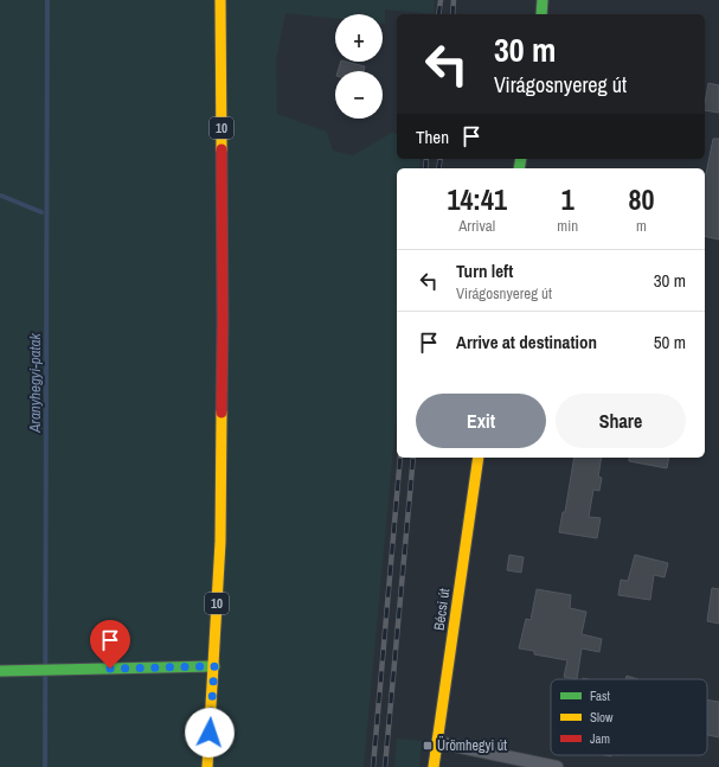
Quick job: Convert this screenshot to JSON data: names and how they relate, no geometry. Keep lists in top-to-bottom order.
{
  "streets": {
    "main road": ["10", "Bécsi út"]
  },
  "water": ["Aranyhegyi-patak"],
  "places": {
    "transit": ["Ürömhegyi út"]
  },
  "legend": ["Fast", "Slow", "Jam"],
  "page": {
    "map_buttons": ["+", "−"],
    "turn": ["30 m", "Virágosnyereg út"],
    "then": "Then",
    "eta": [
      "14:41",
      "Arrival",
      "1",
      "min",
      "80",
      "m"
    ],
    "list": [
      {
        "name": "Turn left",
        "note": "Virágosnyereg út",
        "value": "30 m"
      },
      {
        "name": "Arrive at destination",
        "value": "50 m"
      }
    ],
    "buttons": ["Exit", "Share"]
  }
}
